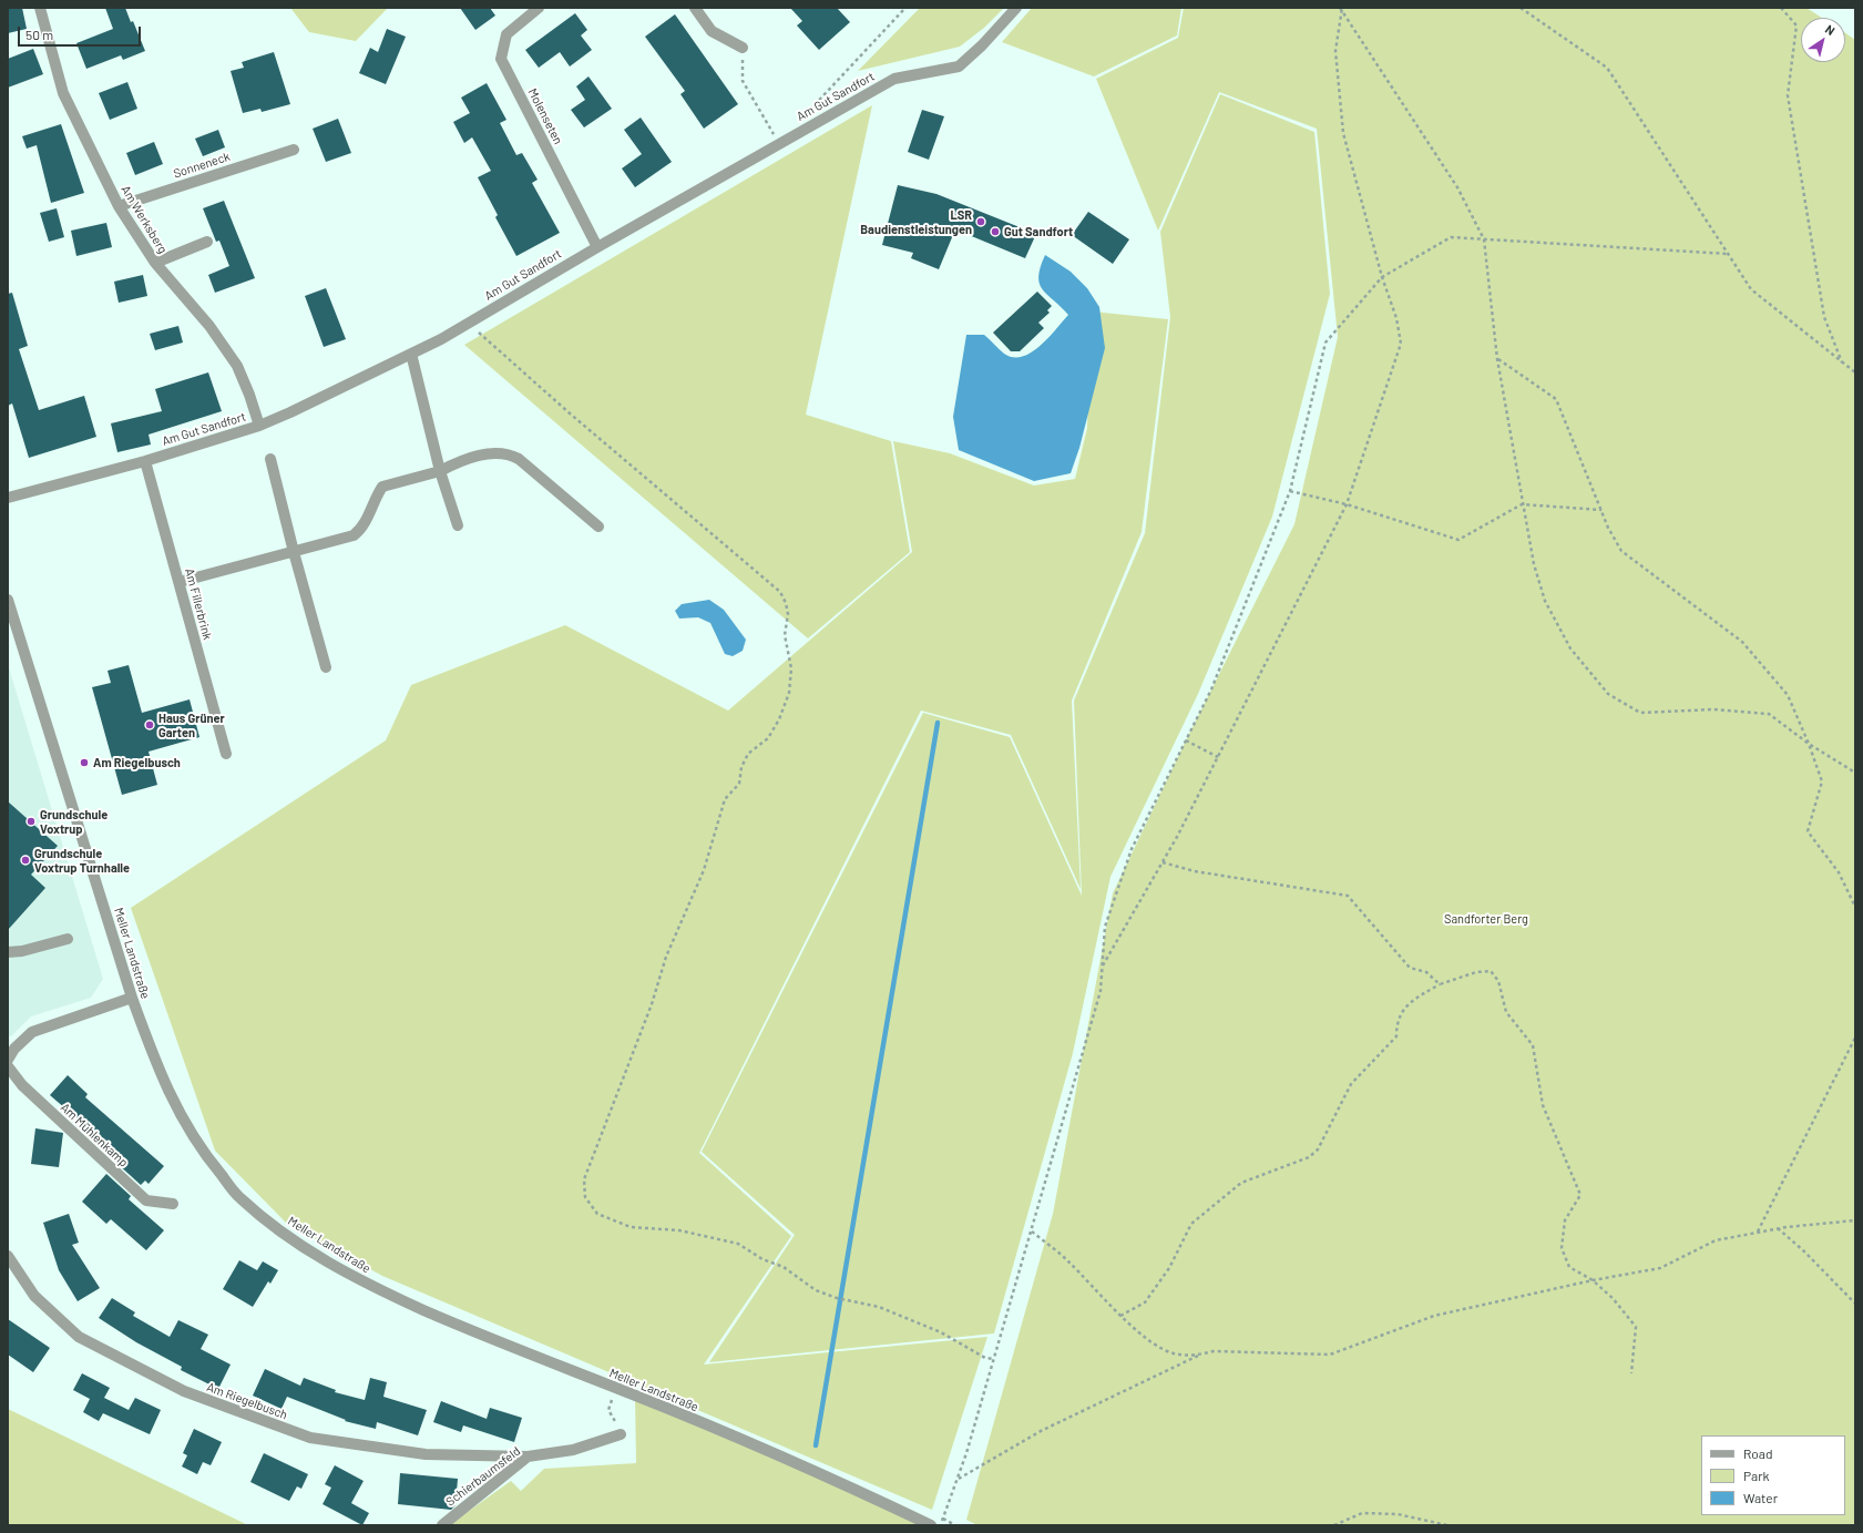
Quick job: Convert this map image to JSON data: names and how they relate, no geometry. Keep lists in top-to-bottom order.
{
  "streets": {
    "street": [
      "Am Gut Sandfort",
      "Molenseten",
      "Sonneneck",
      "Am Werksberg",
      "Am Fillerbrink",
      "Meller Landstraße",
      "Am Mühlenkamp",
      "Am Riegelbusch",
      "Schierbaumsfeld"
    ]
  },
  "crossings": [
    ["Am Gut Sandfort", "Molenseten"],
    ["Am Gut Sandfort", "Am Werksberg"],
    ["Am Gut Sandfort", "Am Fillerbrink"],
    ["Sonneneck", "Am Werksberg"],
    ["Am Riegelbusch", "Schierbaumsfeld"]
  ],
  "parks": ["Sandforter Berg"],
  "places": [
    "LSR Baudienstleistungen",
    "Gut Sandfort",
    "Haus Grüner Garten",
    "Am Riegelbusch",
    "Grundschule Voxtrup",
    "Grundschule Voxtrup Turnhalle"
  ],
  "legend": ["Road", "Park", "Water"],
  "scale_bar": "50 m",
  "north": "top right"
}
